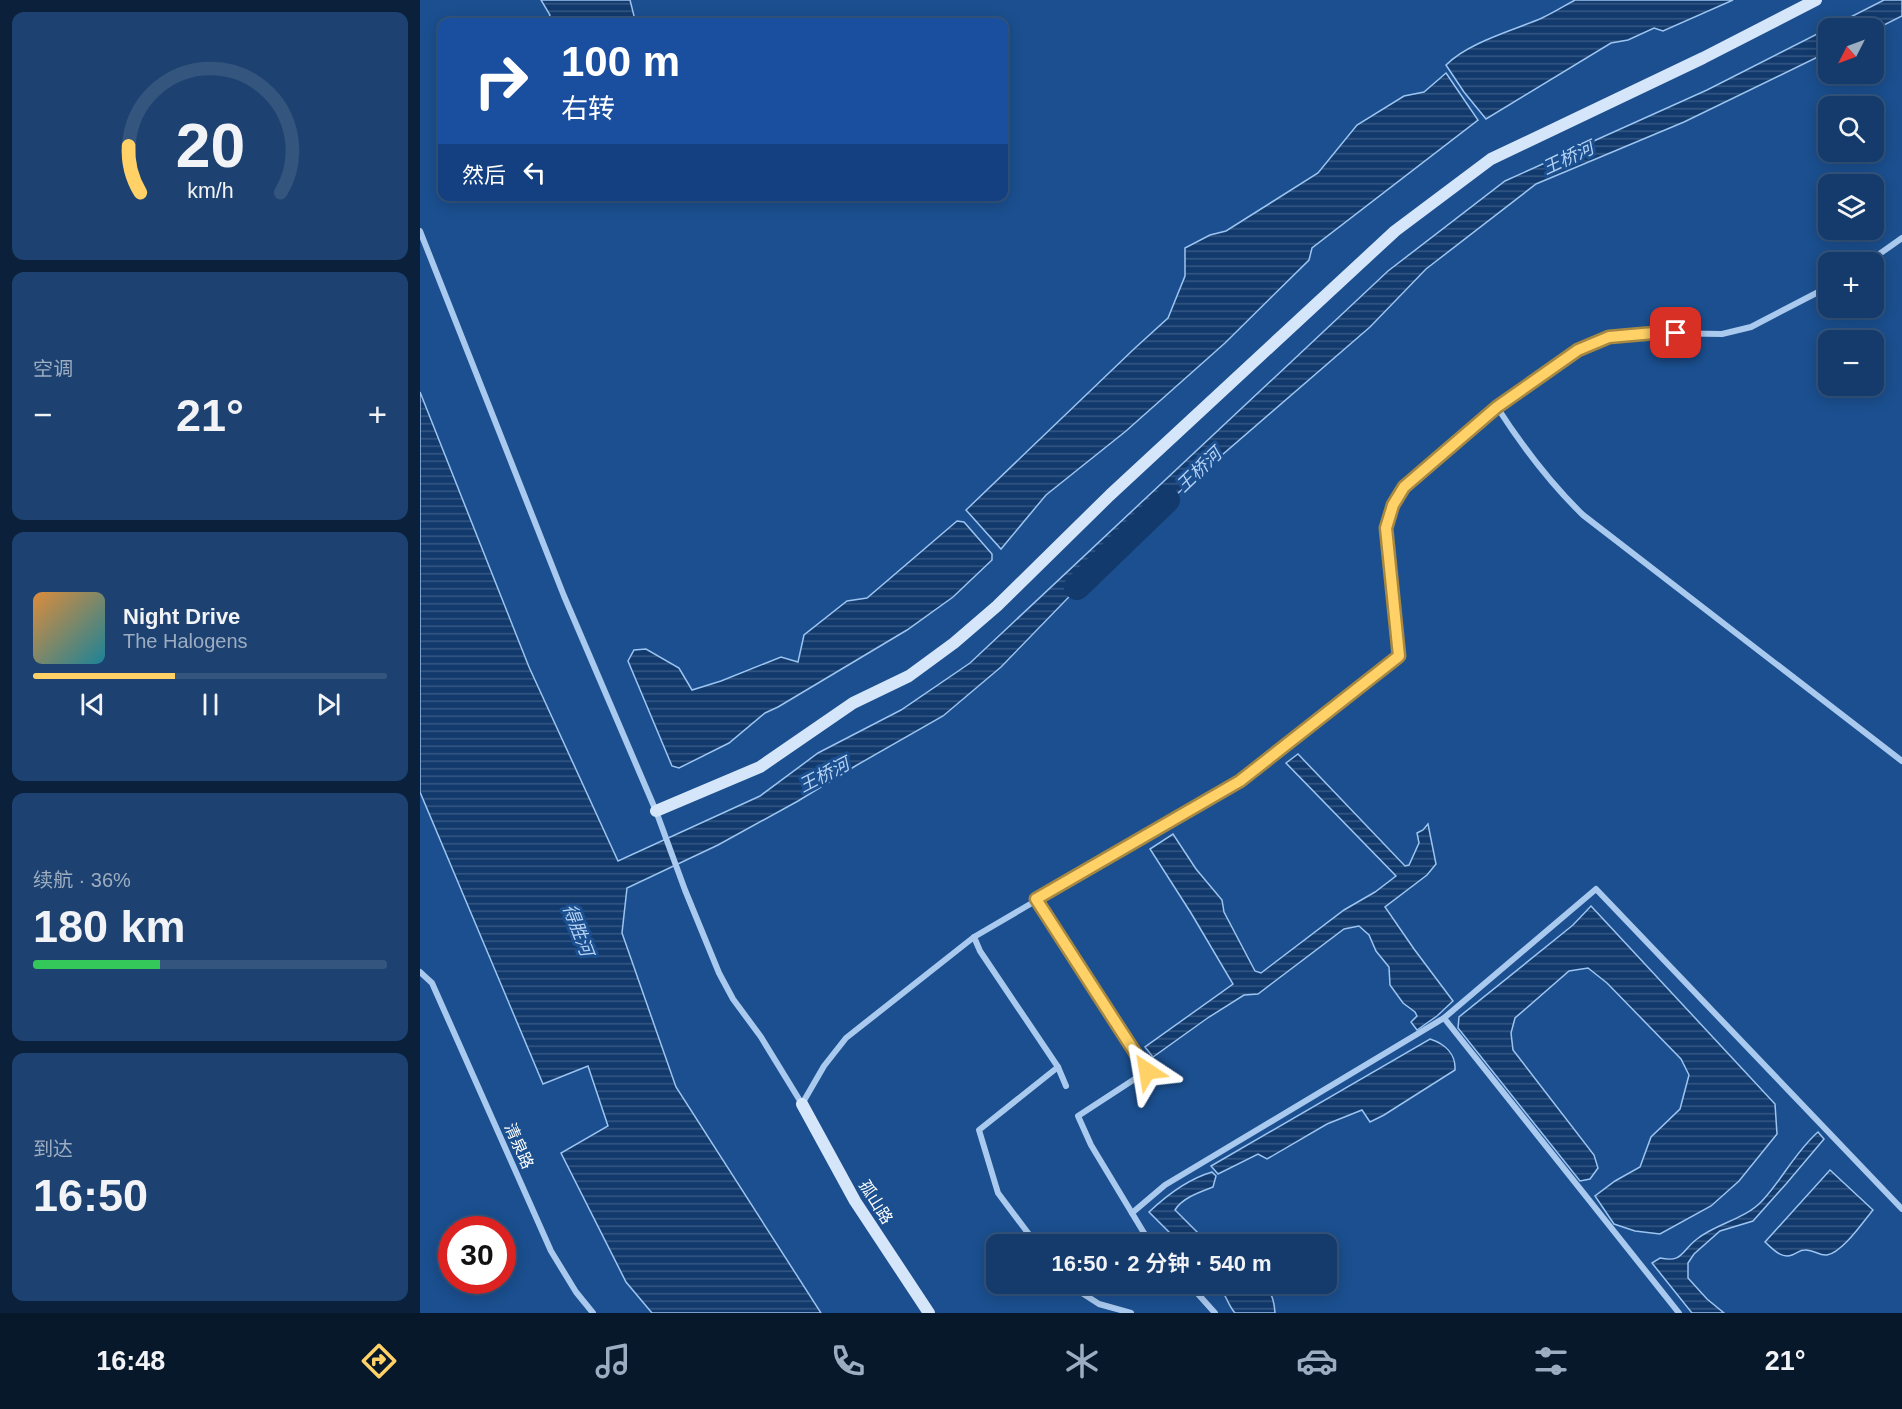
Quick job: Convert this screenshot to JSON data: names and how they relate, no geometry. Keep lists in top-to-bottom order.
{
  "streets": {
    "street": ["清泉路", "孤山路"]
  },
  "water": ["王桥河", "得胜河"],
  "north": "bottom left",
  "page": {
    "map_buttons": ["+", "−"],
    "turn": ["100 m", "右转"],
    "then": "然后",
    "tile": [
      "空调",
      ["续航 · 36%", "180 km"],
      ["到达", "16:50"]
    ],
    "heat": ["−", "21°", "+"],
    "song": ["Night Drive", "The Halogens"],
    "limit": "30",
    "trip": "16:50 · 2 分钟 · 540 m",
    "tabs": ["16:48", "21°"],
    "gauge": ["20", "km/h"]
  }
}
